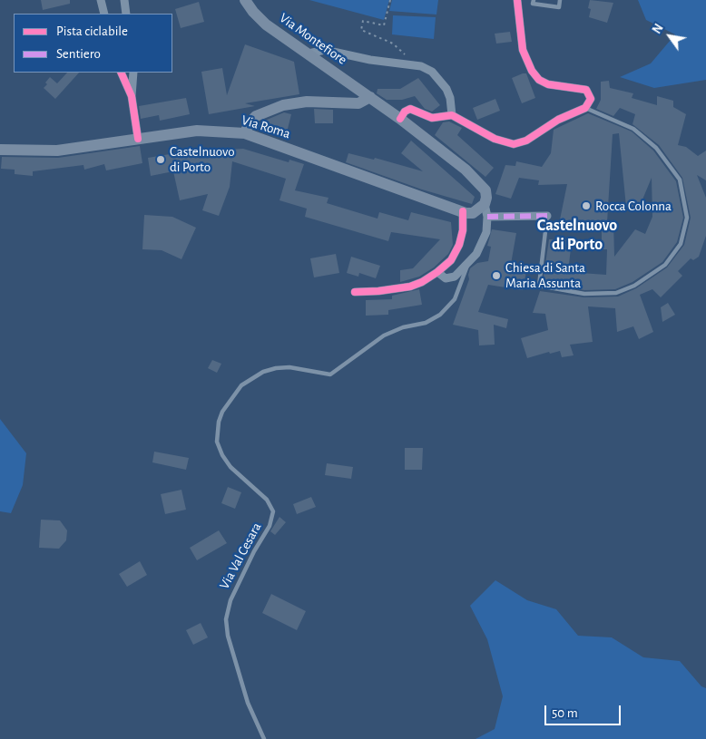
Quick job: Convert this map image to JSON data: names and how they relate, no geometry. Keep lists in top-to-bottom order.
{
  "streets": {
    "main road": ["Via Montefiore", "Via Roma"],
    "lane": ["Via Val Cesara"]
  },
  "districts": ["Castelnuovo di Porto"],
  "places": ["Castelnuovo di Porto", "Rocca Colonna", "Chiesa di Santa Maria Assunta"],
  "legend": ["Pista ciclabile", "Sentiero"],
  "scale_bar": "50 m",
  "north": "top left"
}
